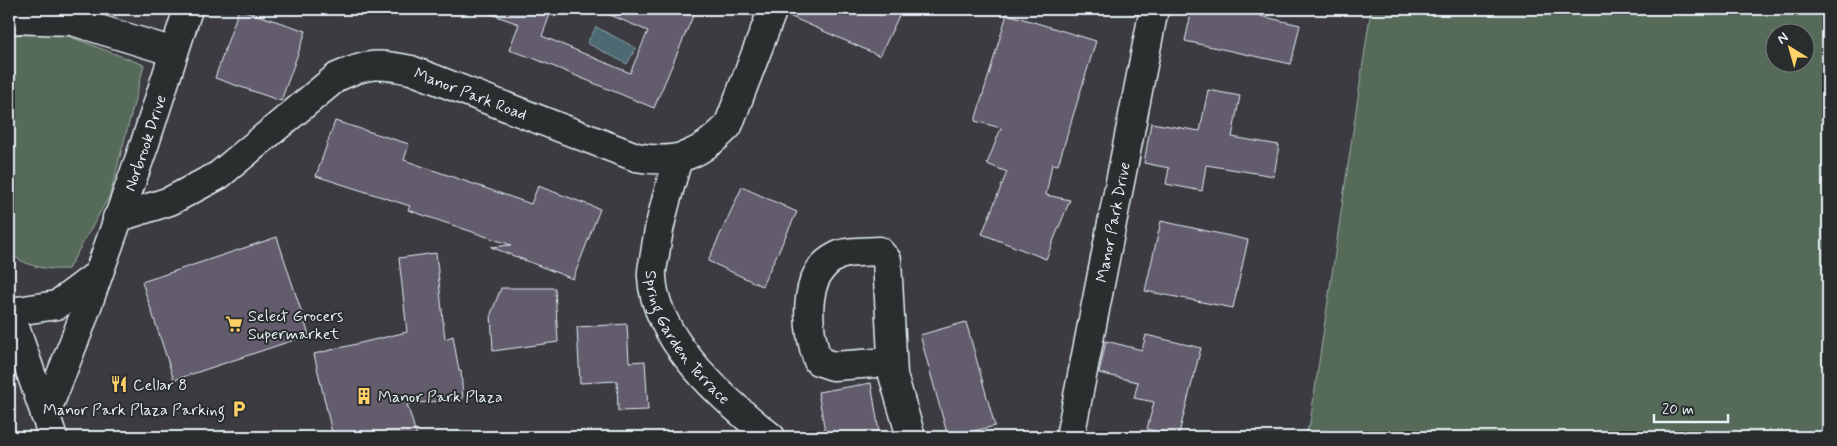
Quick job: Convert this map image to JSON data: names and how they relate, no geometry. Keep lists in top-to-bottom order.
{
  "streets": {
    "street": [
      "Manor Park Road",
      "Norbrook Drive",
      "Manor Park Drive",
      "Spring Garden Terrace"
    ]
  },
  "crossings": [
    ["Manor Park Road", "Norbrook Drive"],
    ["Manor Park Road", "Spring Garden Terrace"]
  ],
  "places": {
    "supermarket": ["Select Grocers Supermarket"],
    "restaurant": ["Cellar 8"],
    "building": ["Manor Park Plaza"],
    "parking": ["Manor Park Plaza Parking"]
  },
  "scale_bar": "20 m",
  "north": "top left"
}
